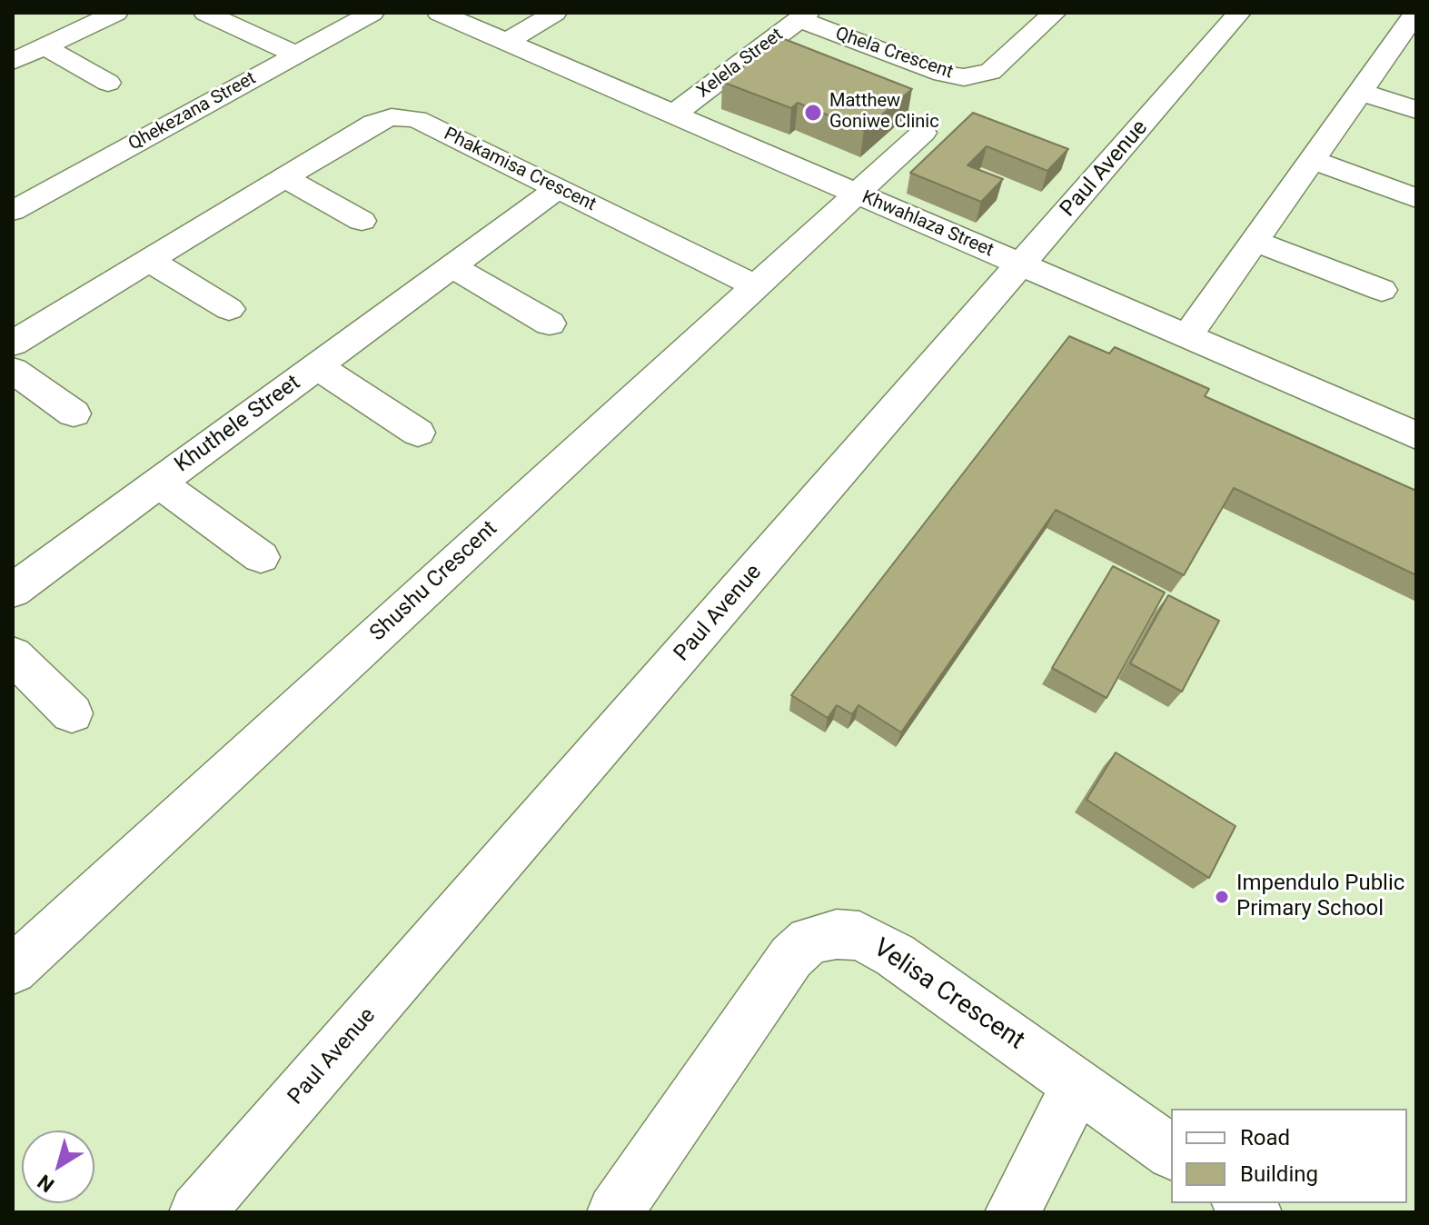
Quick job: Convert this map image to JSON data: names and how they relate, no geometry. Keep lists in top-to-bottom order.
{
  "streets": {
    "street": [
      "Qhela Crescent",
      "Xelela Street",
      "Qhekezana Street",
      "Paul Avenue",
      "Phakamisa Crescent",
      "Khwahlaza Street",
      "Khuthele Street",
      "Shushu Crescent",
      "Velisa Crescent"
    ]
  },
  "crossings": [
    ["Qhela Crescent", "Xelela Street"],
    ["Xelela Street", "Khwahlaza Street"],
    ["Paul Avenue", "Khwahlaza Street"],
    ["Phakamisa Crescent", "Khuthele Street"],
    ["Phakamisa Crescent", "Shushu Crescent"],
    ["Khwahlaza Street", "Shushu Crescent"]
  ],
  "places": ["Matthew Goniwe Clinic", "Impendulo Public Primary School"],
  "legend": ["Road", "Building"],
  "north": "bottom left"
}
